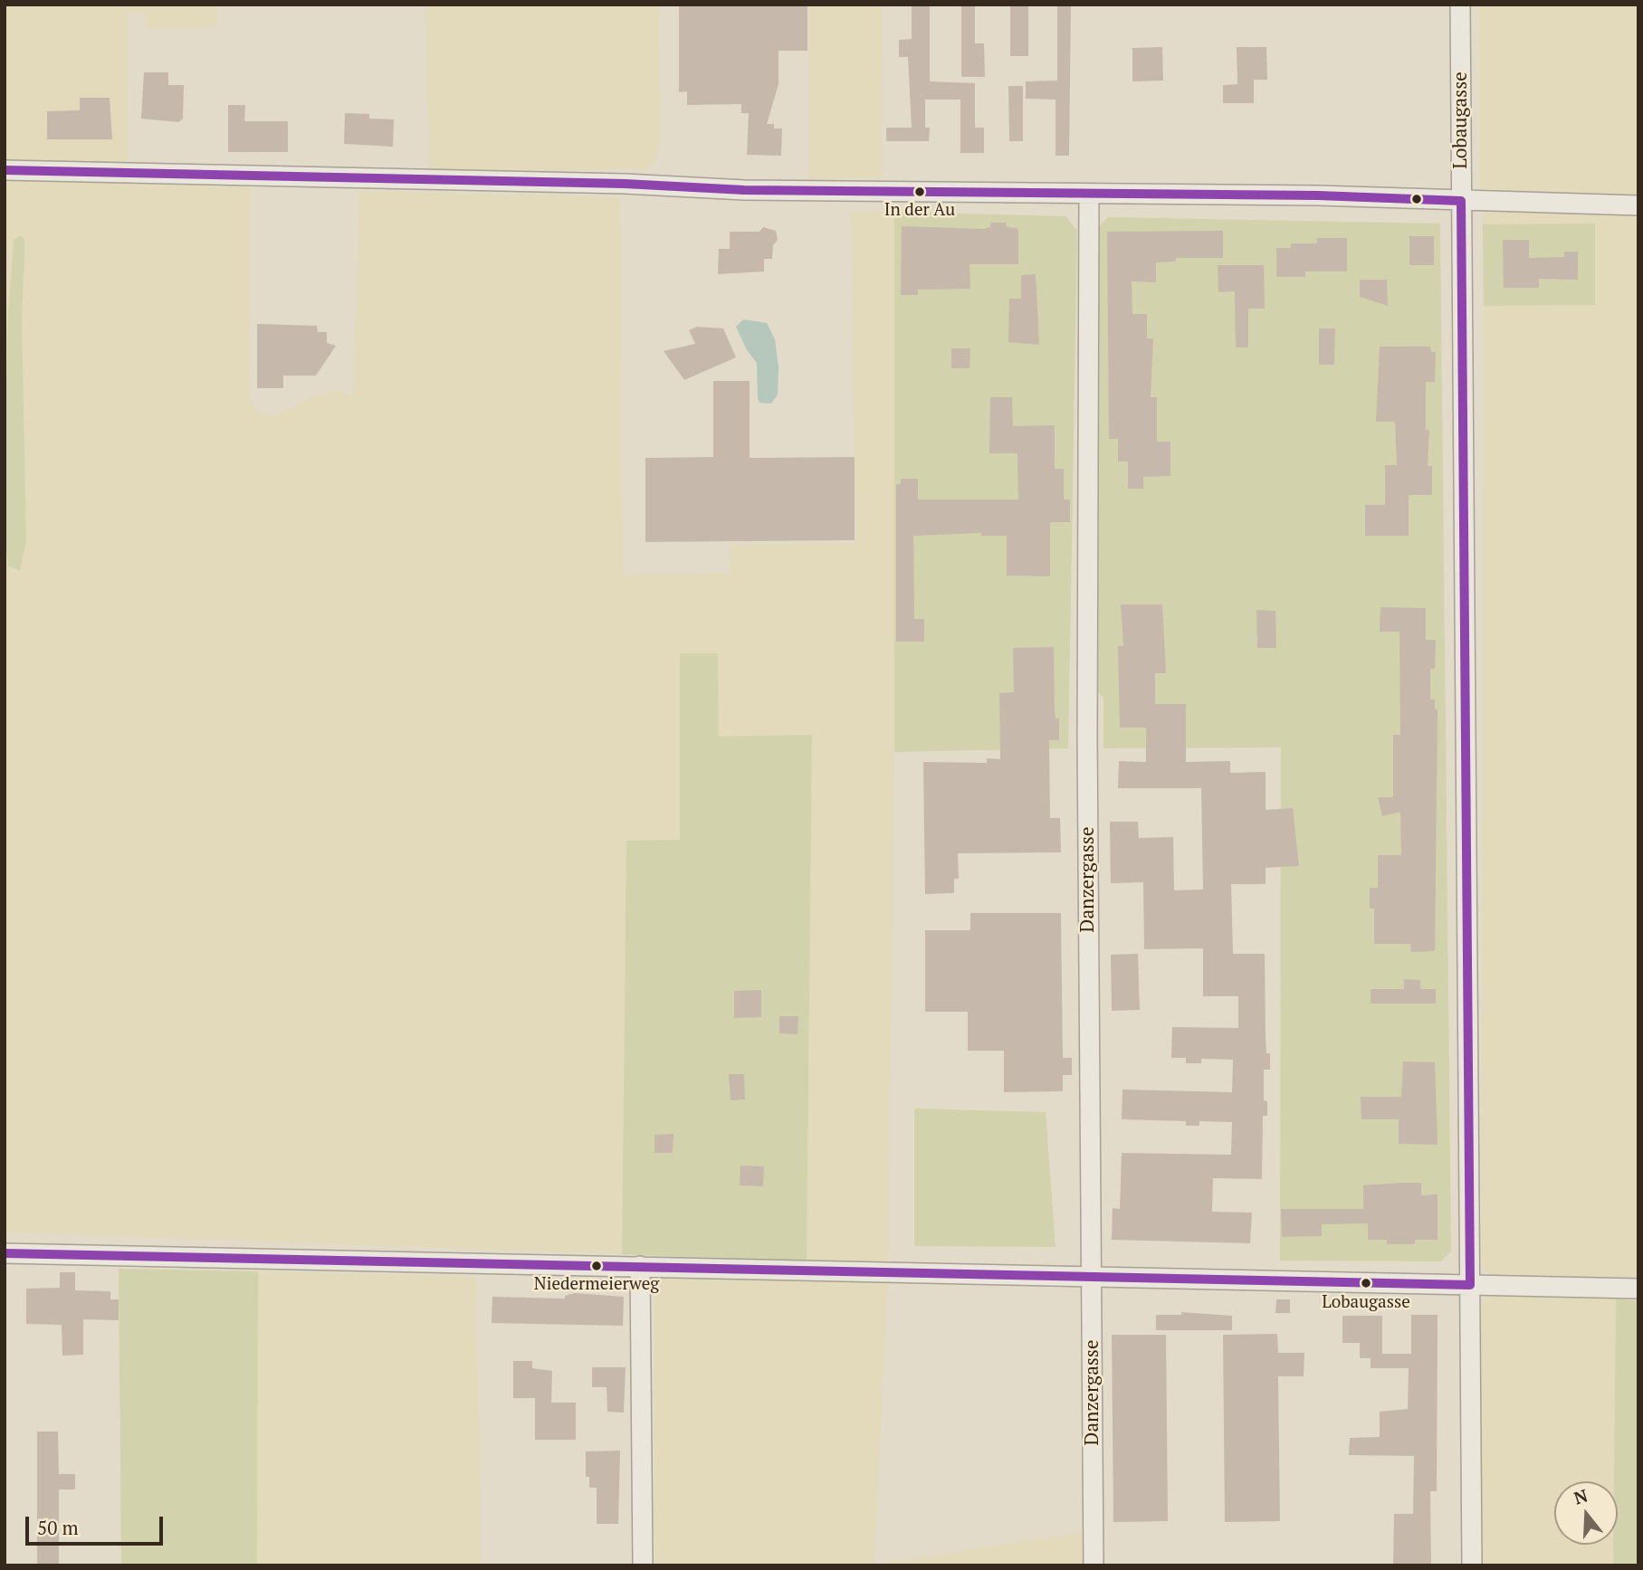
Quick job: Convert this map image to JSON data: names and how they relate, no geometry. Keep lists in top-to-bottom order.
{
  "streets": {
    "street": ["Lobaugasse", "Danzergasse"]
  },
  "places": ["In der Au", "Niedermeierweg", "Lobaugasse"],
  "scale_bar": "50 m",
  "north": "top"
}
